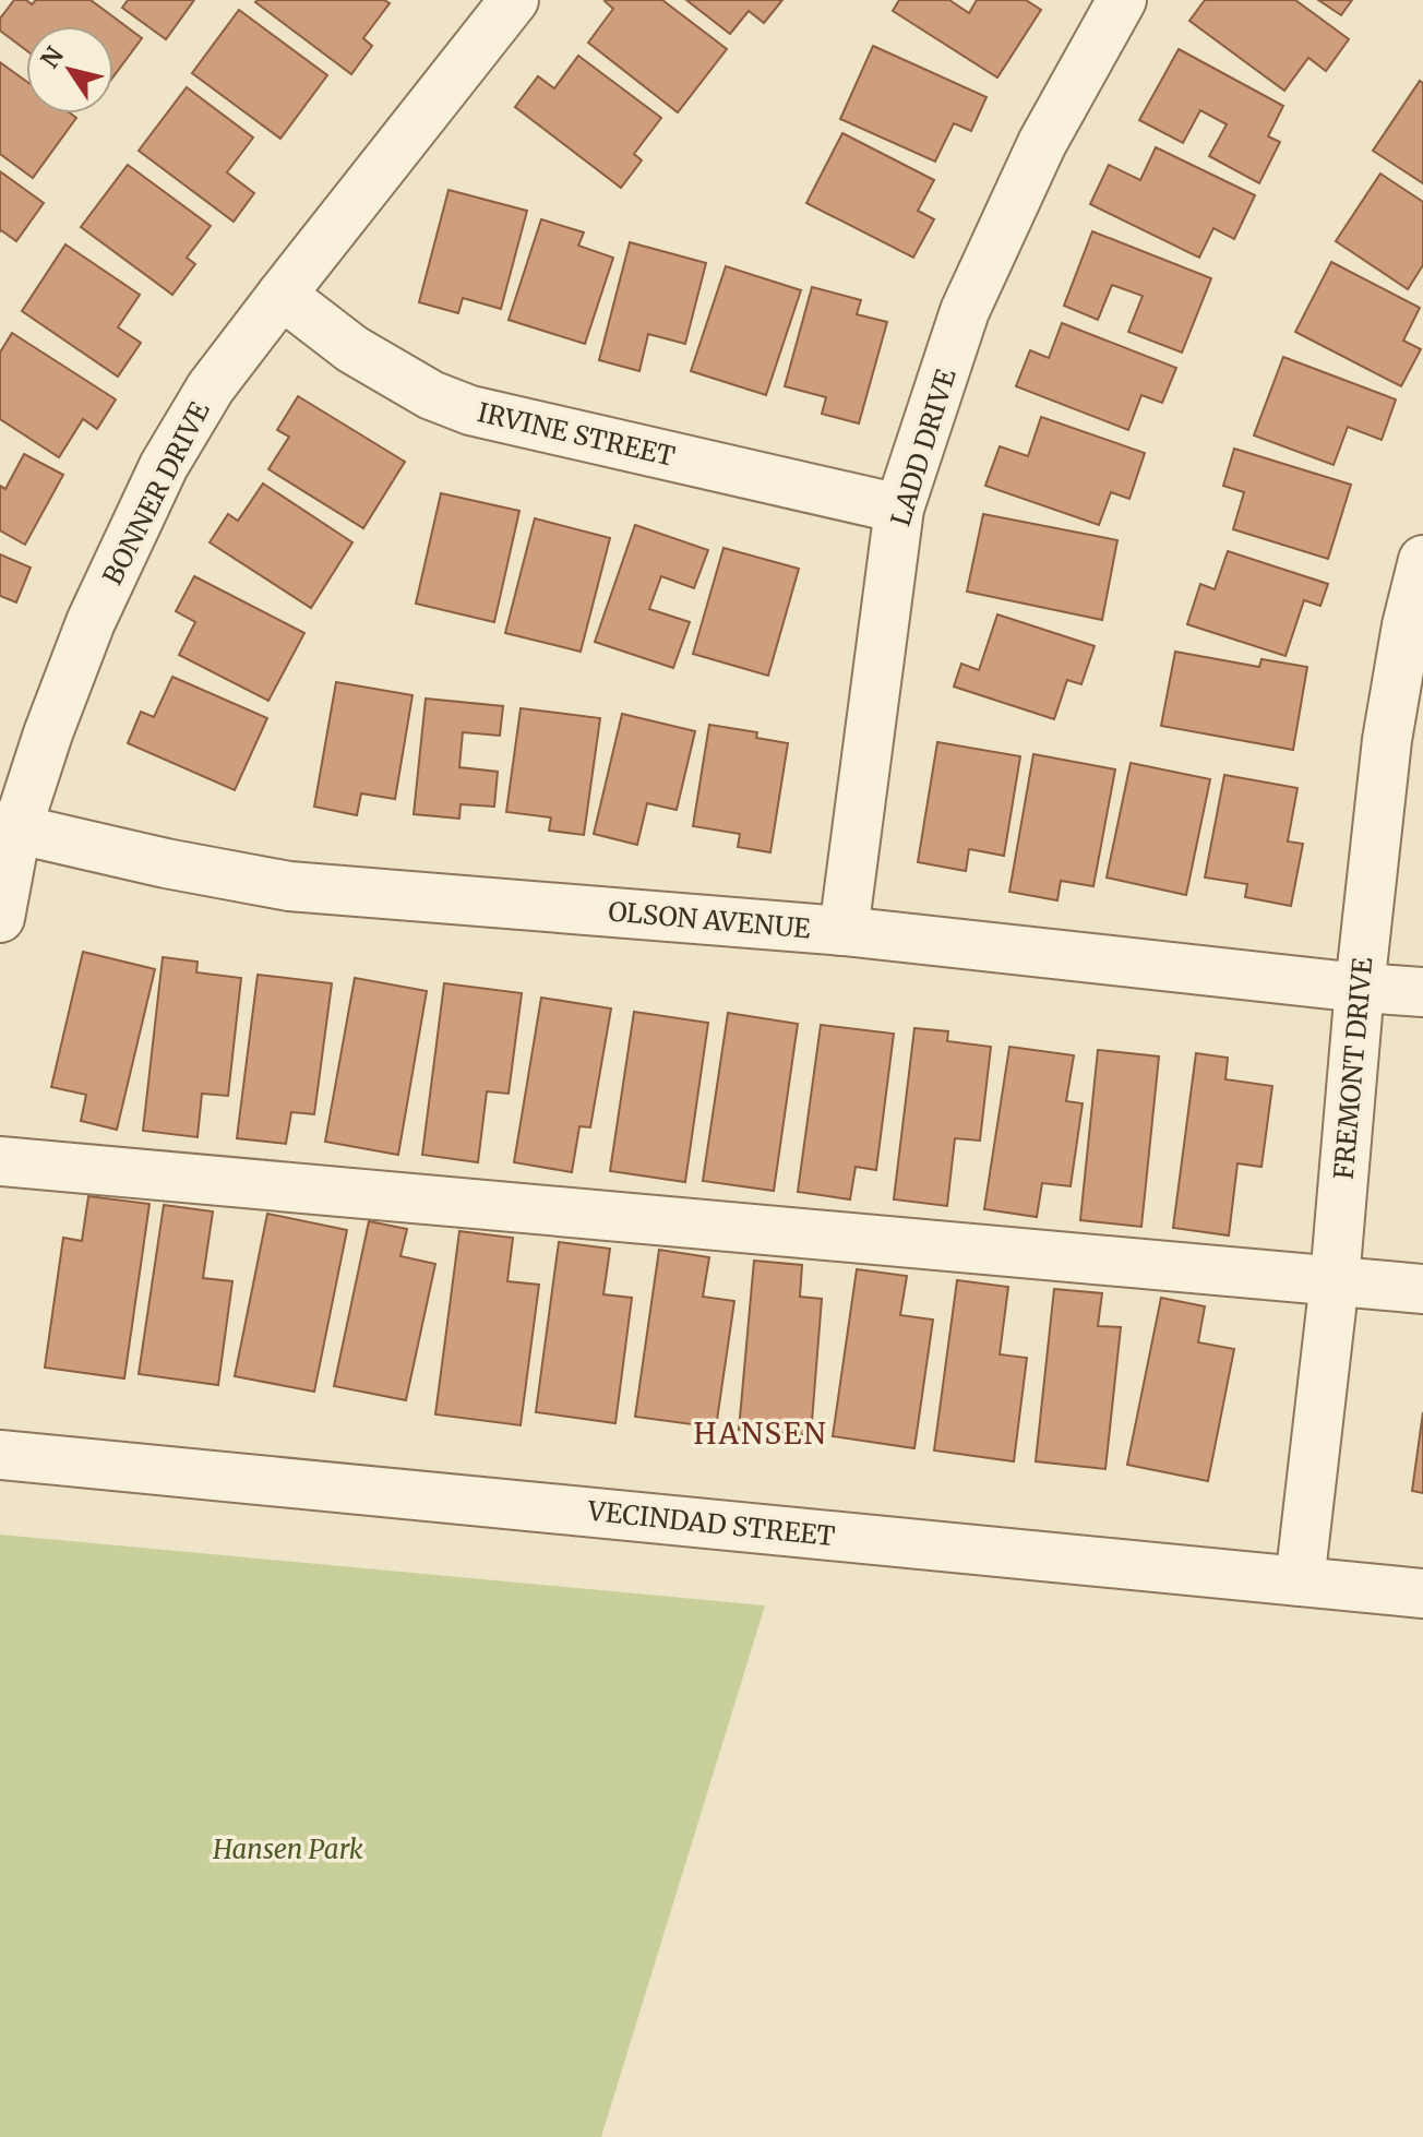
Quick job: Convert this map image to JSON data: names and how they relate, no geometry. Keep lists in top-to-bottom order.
{
  "streets": {
    "street": [
      "IRVINE STREET",
      "LADD DRIVE",
      "BONNER DRIVE",
      "OLSON AVENUE",
      "FREMONT DRIVE",
      "VECINDAD STREET"
    ]
  },
  "crossings": [
    ["IRVINE STREET", "LADD DRIVE"],
    ["IRVINE STREET", "BONNER DRIVE"],
    ["LADD DRIVE", "OLSON AVENUE"],
    ["BONNER DRIVE", "OLSON AVENUE"],
    ["OLSON AVENUE", "FREMONT DRIVE"],
    ["FREMONT DRIVE", "VECINDAD STREET"]
  ],
  "districts": ["HANSEN"],
  "parks": ["Hansen Park"],
  "north": "top left"
}
